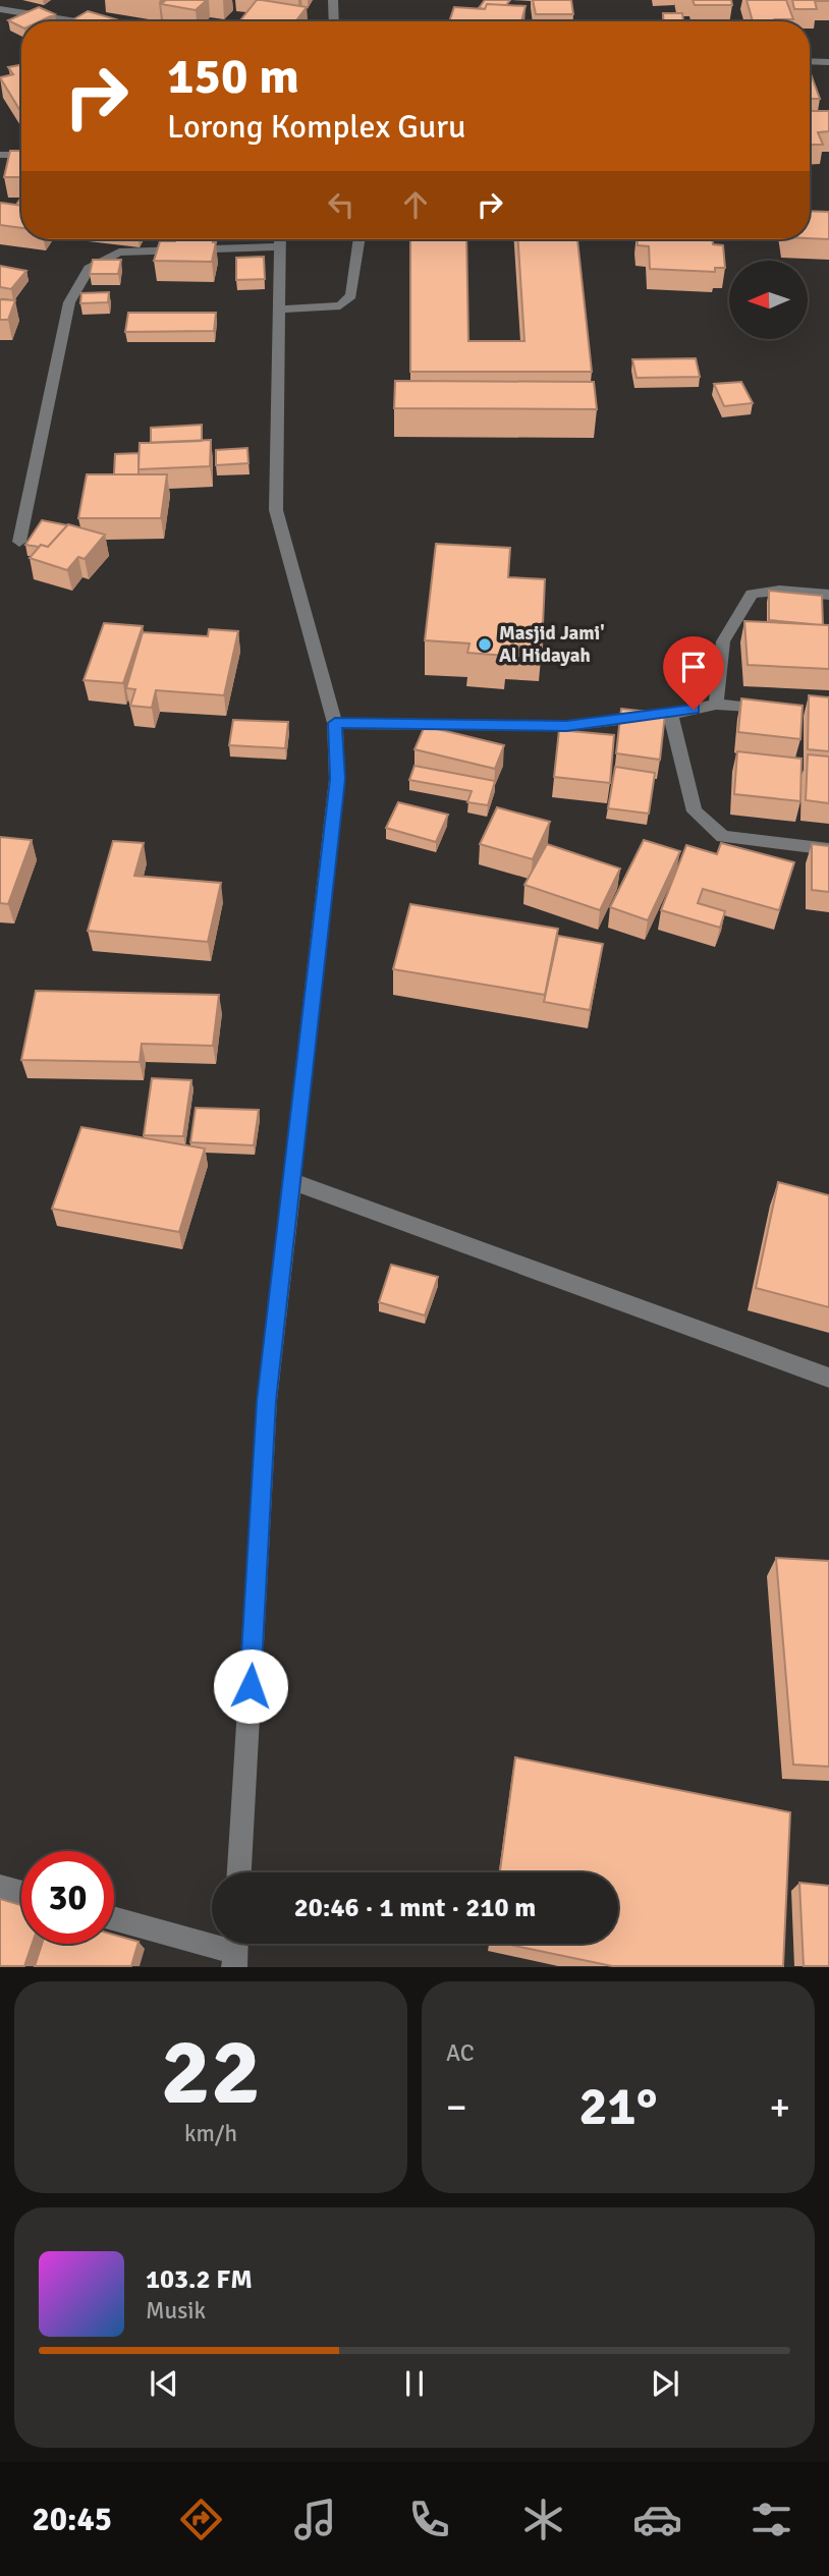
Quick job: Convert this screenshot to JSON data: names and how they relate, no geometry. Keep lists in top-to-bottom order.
{
  "places": ["Masjid Jami' Al Hidayah"],
  "north": "left",
  "page": {
    "turn": ["150 m", "Lorong Komplex Guru"],
    "limit": "30",
    "trip": "20:46 · 1 mnt · 210 m",
    "tile": [
      ["22", "km/h"],
      "AC"
    ],
    "heat": ["−", "21°", "+"],
    "song": ["103.2 FM", "Musik"],
    "tabs": "20:45"
  }
}
